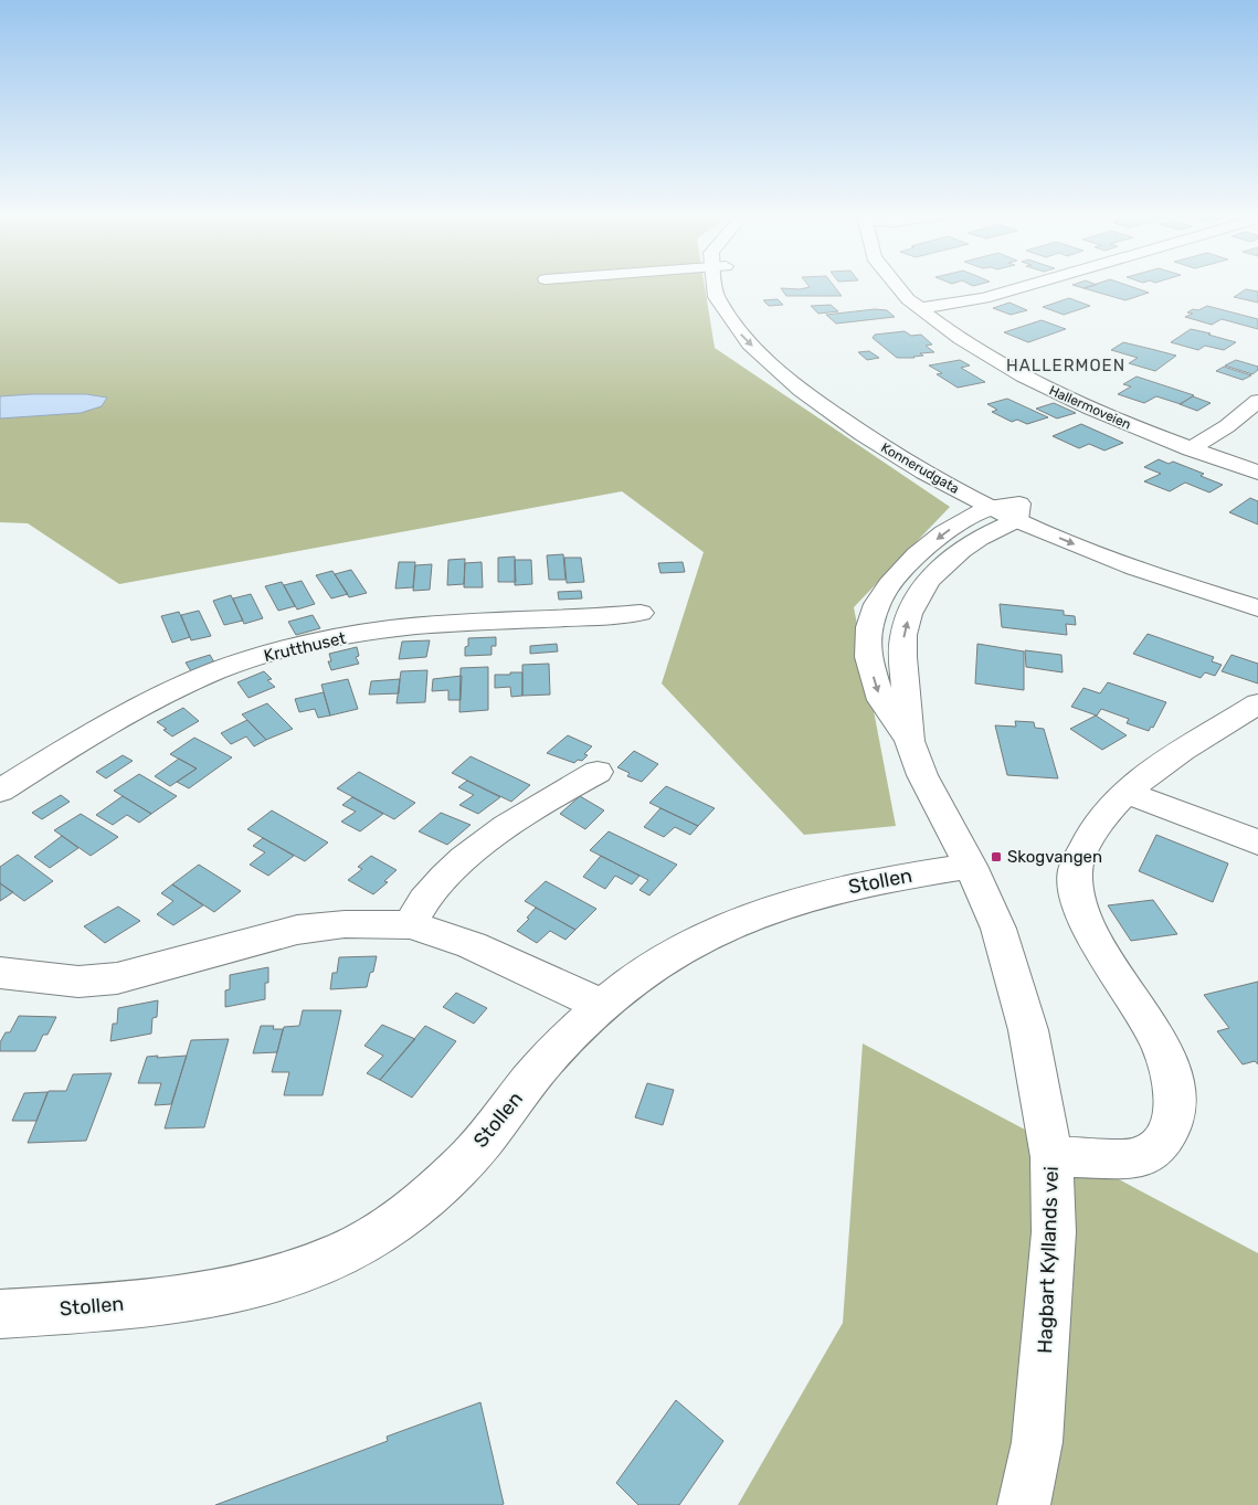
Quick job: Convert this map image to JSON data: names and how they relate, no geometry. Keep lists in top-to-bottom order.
{
  "streets": {
    "street": [
      "Hallermoveien",
      "Konnerudgata",
      "Krutthuset",
      "Stollen",
      "Hagbart Kyllands vei"
    ]
  },
  "crossings": [
    ["Konnerudgata", "Hagbart Kyllands vei"],
    ["Stollen", "Hagbart Kyllands vei"]
  ],
  "districts": ["HALLERMOEN"],
  "places": {
    "transit": ["Skogvangen"]
  }
}
